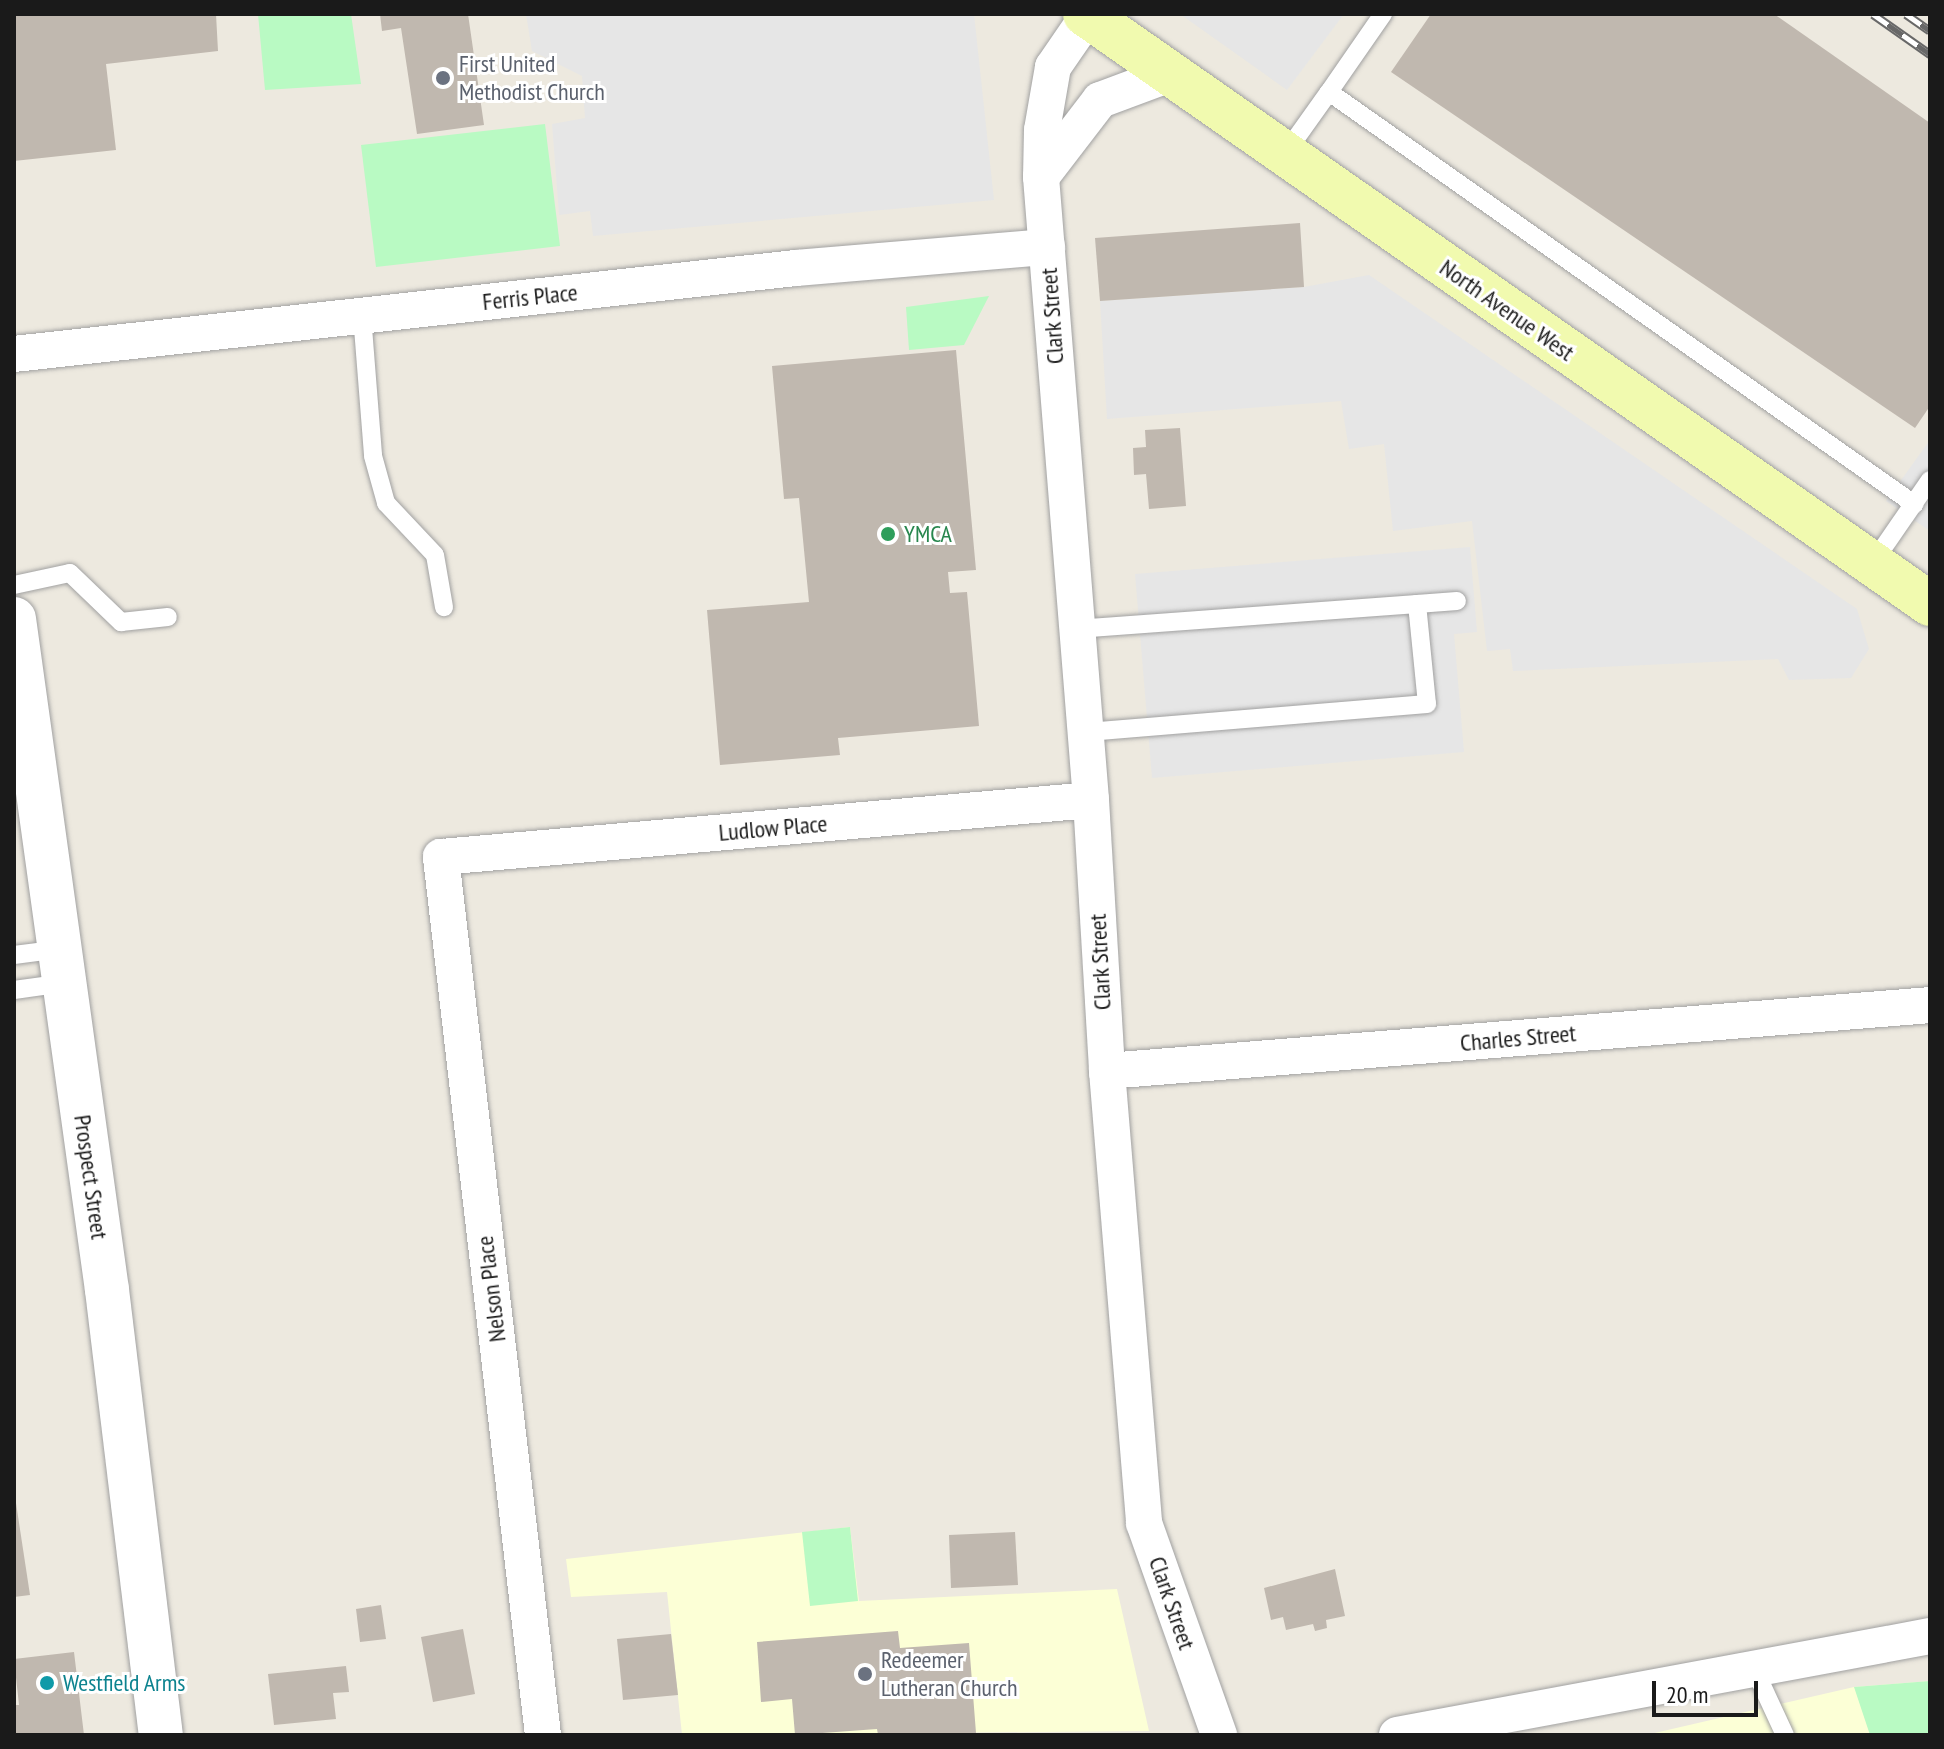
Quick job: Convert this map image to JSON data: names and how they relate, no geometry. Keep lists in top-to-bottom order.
{
  "streets": {
    "main road": ["North Avenue West"],
    "street": [
      "Ferris Place",
      "Clark Street",
      "Ludlow Place",
      "Charles Street",
      "Prospect Street",
      "Nelson Place"
    ]
  },
  "crossings": [
    ["Ferris Place", "Clark Street"],
    ["North Avenue West", "Clark Street"],
    ["Clark Street", "Ludlow Place"],
    ["Clark Street", "Charles Street"],
    ["Ludlow Place", "Nelson Place"]
  ],
  "places": [
    "First United Methodist Church",
    "YMCA",
    "Redeemer Lutheran Church",
    "Westfield Arms"
  ],
  "scale_bar": "20 m"
}
